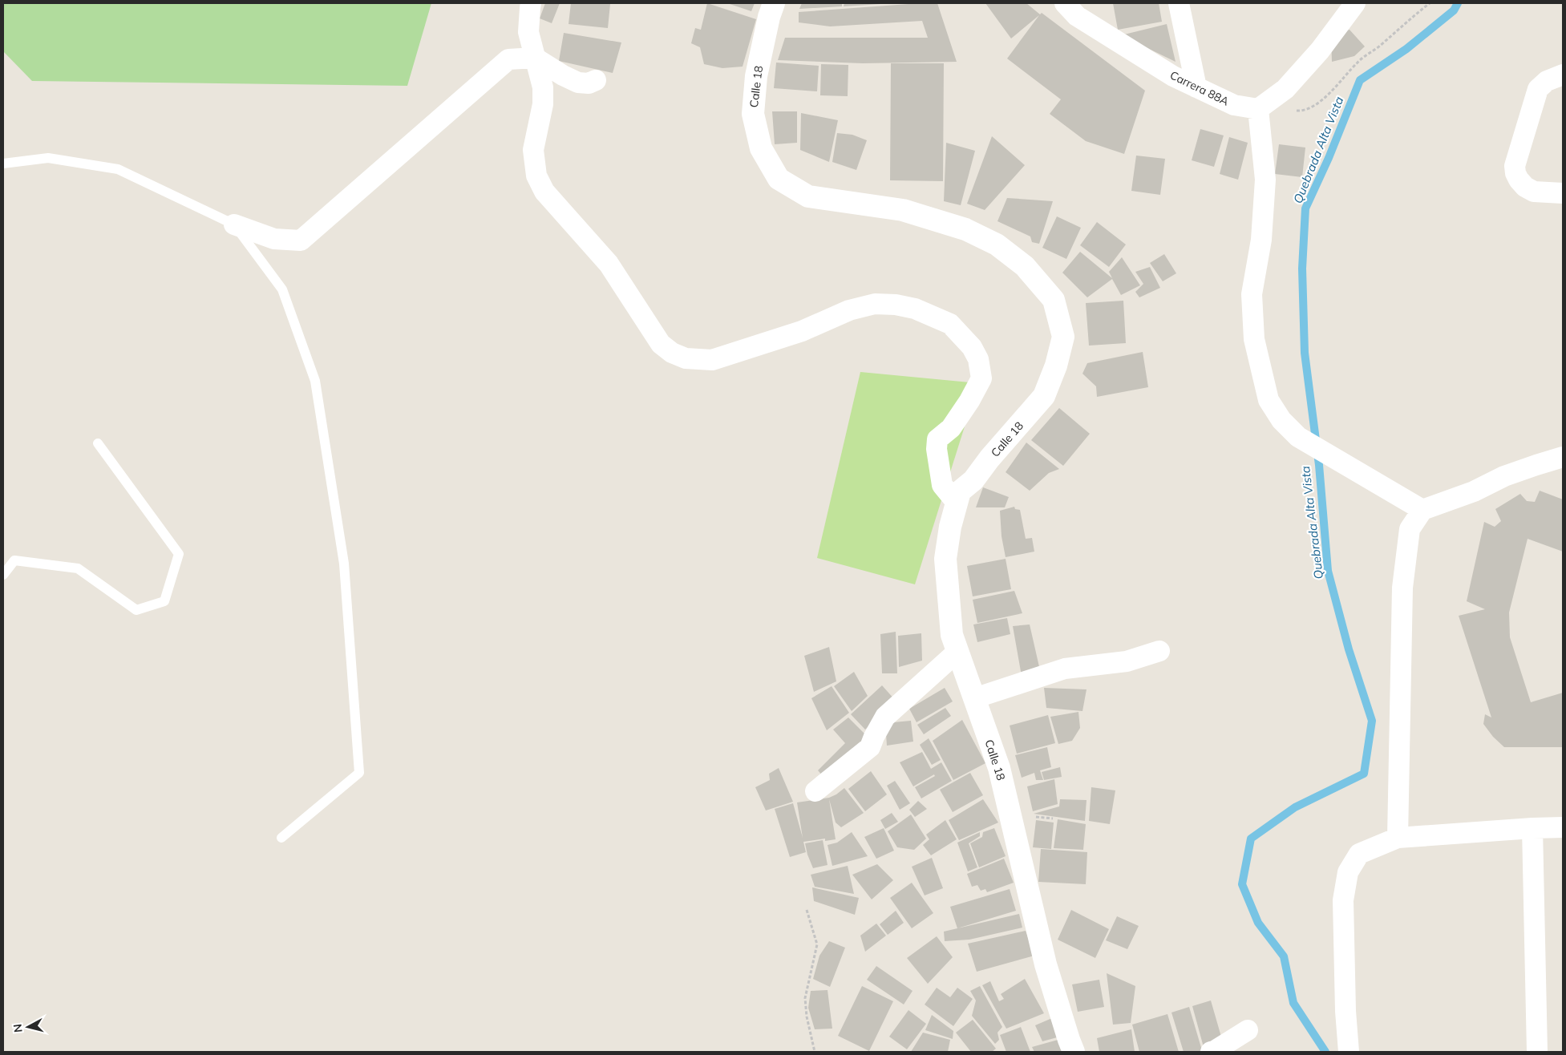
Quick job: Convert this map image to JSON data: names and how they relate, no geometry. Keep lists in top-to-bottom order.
{
  "streets": {
    "street": ["Calle 18", "Carrera 88A"]
  },
  "water": ["Quebrada Alta Vista"],
  "north": "left"
}
